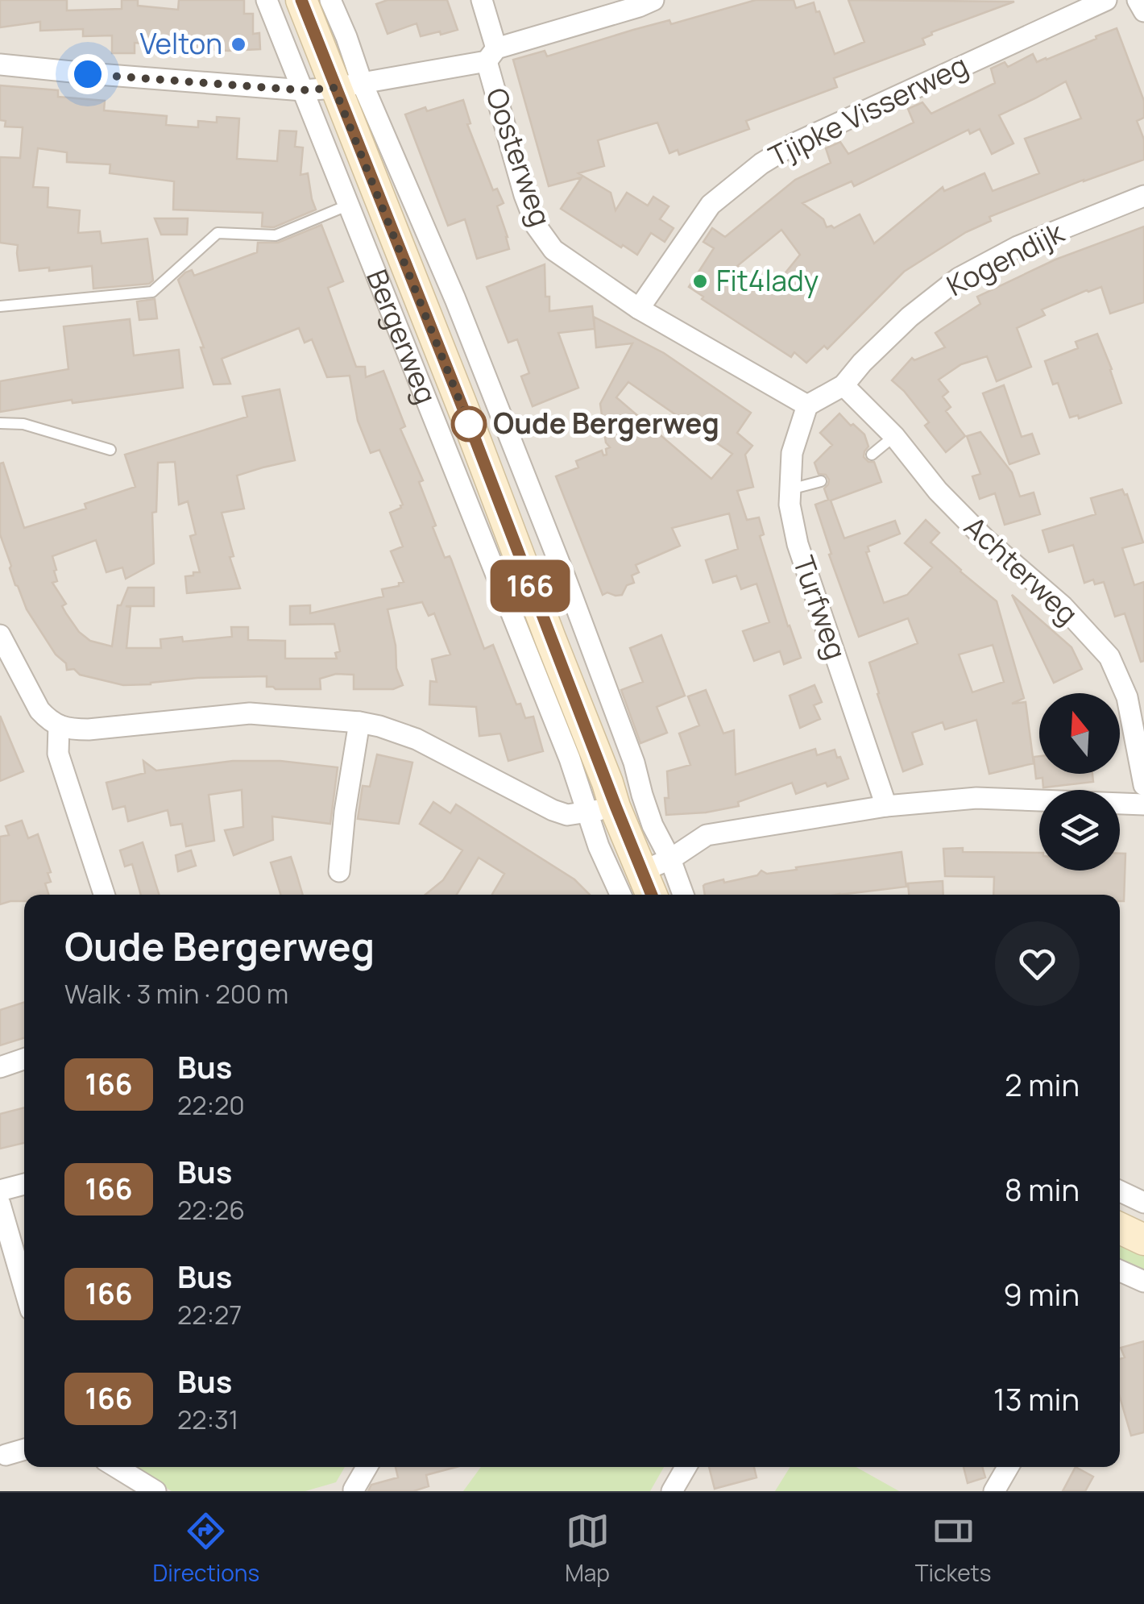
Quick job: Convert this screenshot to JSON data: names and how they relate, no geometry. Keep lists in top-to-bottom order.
{
  "streets": {
    "main road": ["Bergerweg"],
    "street": [
      "Tjipke Visserweg",
      "Oosterweg",
      "Kogendijk",
      "Achterweg",
      "Turfweg"
    ]
  },
  "crossings": [
    ["Tjipke Visserweg", "Oosterweg"],
    ["Oosterweg", "Kogendijk"],
    ["Oosterweg", "Bergerweg"],
    ["Oosterweg", "Turfweg"],
    ["Kogendijk", "Achterweg"],
    ["Kogendijk", "Turfweg"]
  ],
  "places": ["Velton", "Fit4lady", "Oude Bergerweg"],
  "lines": ["bus line 166"],
  "north": "top",
  "page": {
    "on_map": "166",
    "heading": ["Oude Bergerweg", "Walk · 3 min · 200 m"],
    "list": [
      {
        "mark": "166",
        "name": "Bus",
        "note": "22:20",
        "value": "2 min"
      },
      {
        "mark": "166",
        "name": "Bus",
        "note": "22:26",
        "value": "8 min"
      },
      {
        "mark": "166",
        "name": "Bus",
        "note": "22:27",
        "value": "9 min"
      },
      {
        "mark": "166",
        "name": "Bus",
        "note": "22:31",
        "value": "13 min"
      }
    ],
    "tabs": ["Directions", "Map", "Tickets"]
  }
}
